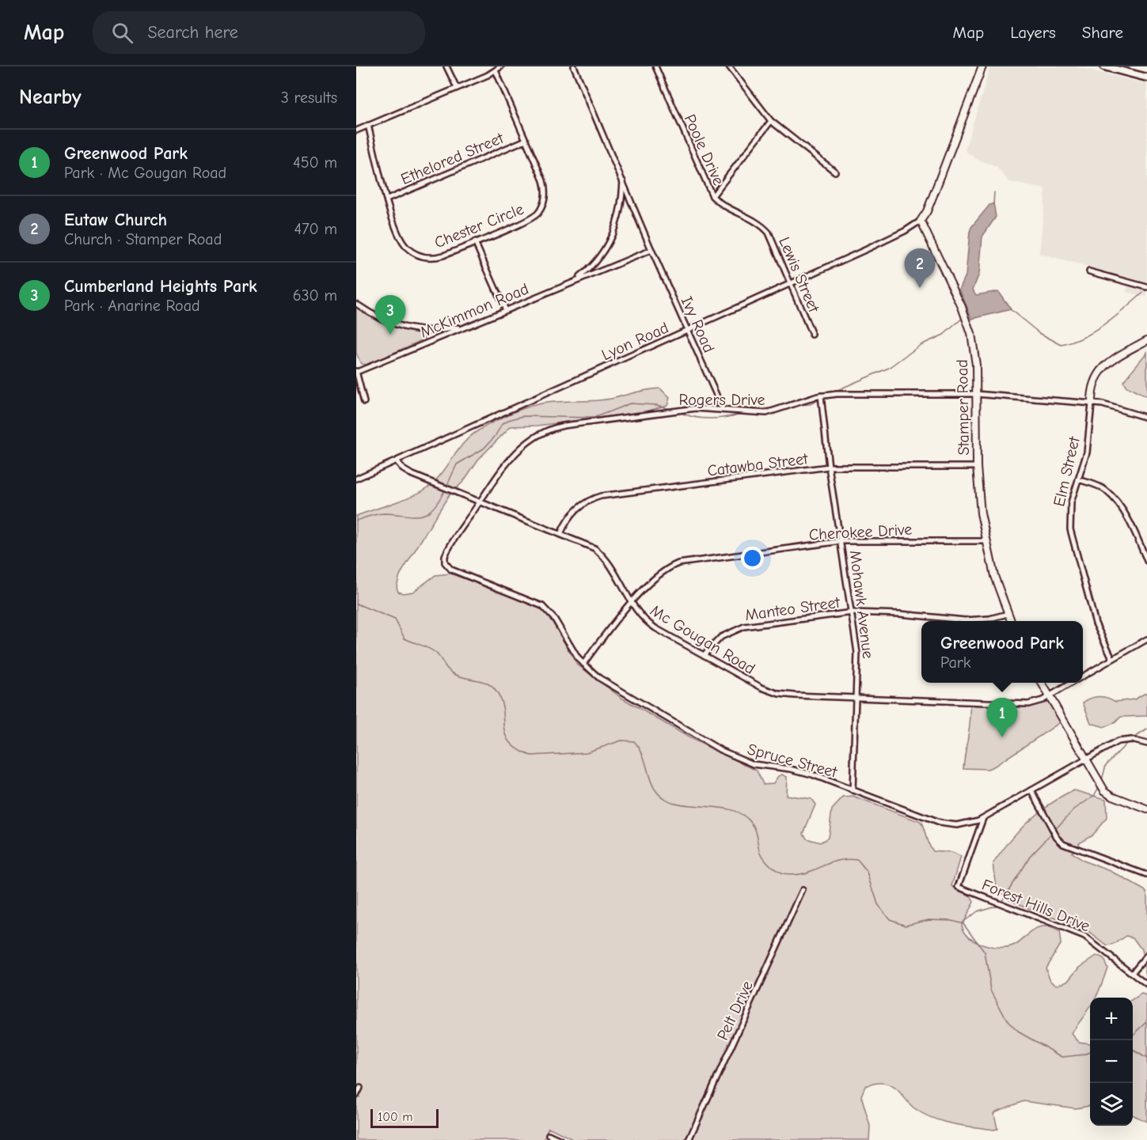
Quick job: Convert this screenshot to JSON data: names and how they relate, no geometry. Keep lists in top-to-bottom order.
{
  "streets": {
    "street": [
      "Poole Drive",
      "Ethelored Street",
      "Chester Circle",
      "Lewis Street",
      "McKimmon Road",
      "Ivy Road",
      "Lyon Road",
      "Rogers Drive",
      "Stamper Road",
      "Catawba Street",
      "Elm Street",
      "Cherokee Drive",
      "Mohawk Avenue",
      "Manteo Street",
      "Mc Gougan Road",
      "Spruce Street",
      "Forest Hills Drive",
      "Pelt Drive"
    ]
  },
  "crossings": [
    ["Poole Drive", "Lewis Street"],
    ["Ethelored Street", "Chester Circle"],
    ["Lewis Street", "Lyon Road"],
    ["McKimmon Road", "Ivy Road"],
    ["Ivy Road", "Lyon Road"],
    ["Ivy Road", "Rogers Drive"],
    ["Lyon Road", "Stamper Road"],
    ["Lyon Road", "Mc Gougan Road"],
    ["Rogers Drive", "Stamper Road"],
    ["Rogers Drive", "Elm Street"],
    ["Rogers Drive", "Mohawk Avenue"],
    ["Rogers Drive", "Mc Gougan Road"],
    ["Rogers Drive", "Spruce Street"],
    ["Stamper Road", "Catawba Street"],
    ["Stamper Road", "Cherokee Drive"],
    ["Stamper Road", "Manteo Street"],
    ["Catawba Street", "Mohawk Avenue"],
    ["Catawba Street", "Mc Gougan Road"],
    ["Elm Street", "Mc Gougan Road"],
    ["Cherokee Drive", "Mohawk Avenue"],
    ["Cherokee Drive", "Mc Gougan Road"],
    ["Cherokee Drive", "Spruce Street"],
    ["Mohawk Avenue", "Manteo Street"],
    ["Mohawk Avenue", "Mc Gougan Road"],
    ["Mohawk Avenue", "Spruce Street"],
    ["Manteo Street", "Mc Gougan Road"],
    ["Spruce Street", "Forest Hills Drive"]
  ],
  "scale_bar": "100 m",
  "page": {
    "header": "Map",
    "search": "Search here",
    "nav": ["Map", "Layers", "Share"],
    "heading": ["Nearby", "3 results"],
    "list": [
      {
        "mark": "1",
        "name": "Greenwood Park",
        "note": "Park · Mc Gougan Road",
        "value": "450 m"
      },
      {
        "mark": "2",
        "name": "Eutaw Church",
        "note": "Church · Stamper Road",
        "value": "470 m"
      },
      {
        "mark": "3",
        "name": "Cumberland Heights Park",
        "note": "Park · Anarine Road",
        "value": "630 m"
      }
    ],
    "pins": ["2", "3", "1"],
    "popup": ["Greenwood Park", "Park"],
    "map_buttons": ["+", "−"],
    "scale": "100 m"
  }
}
